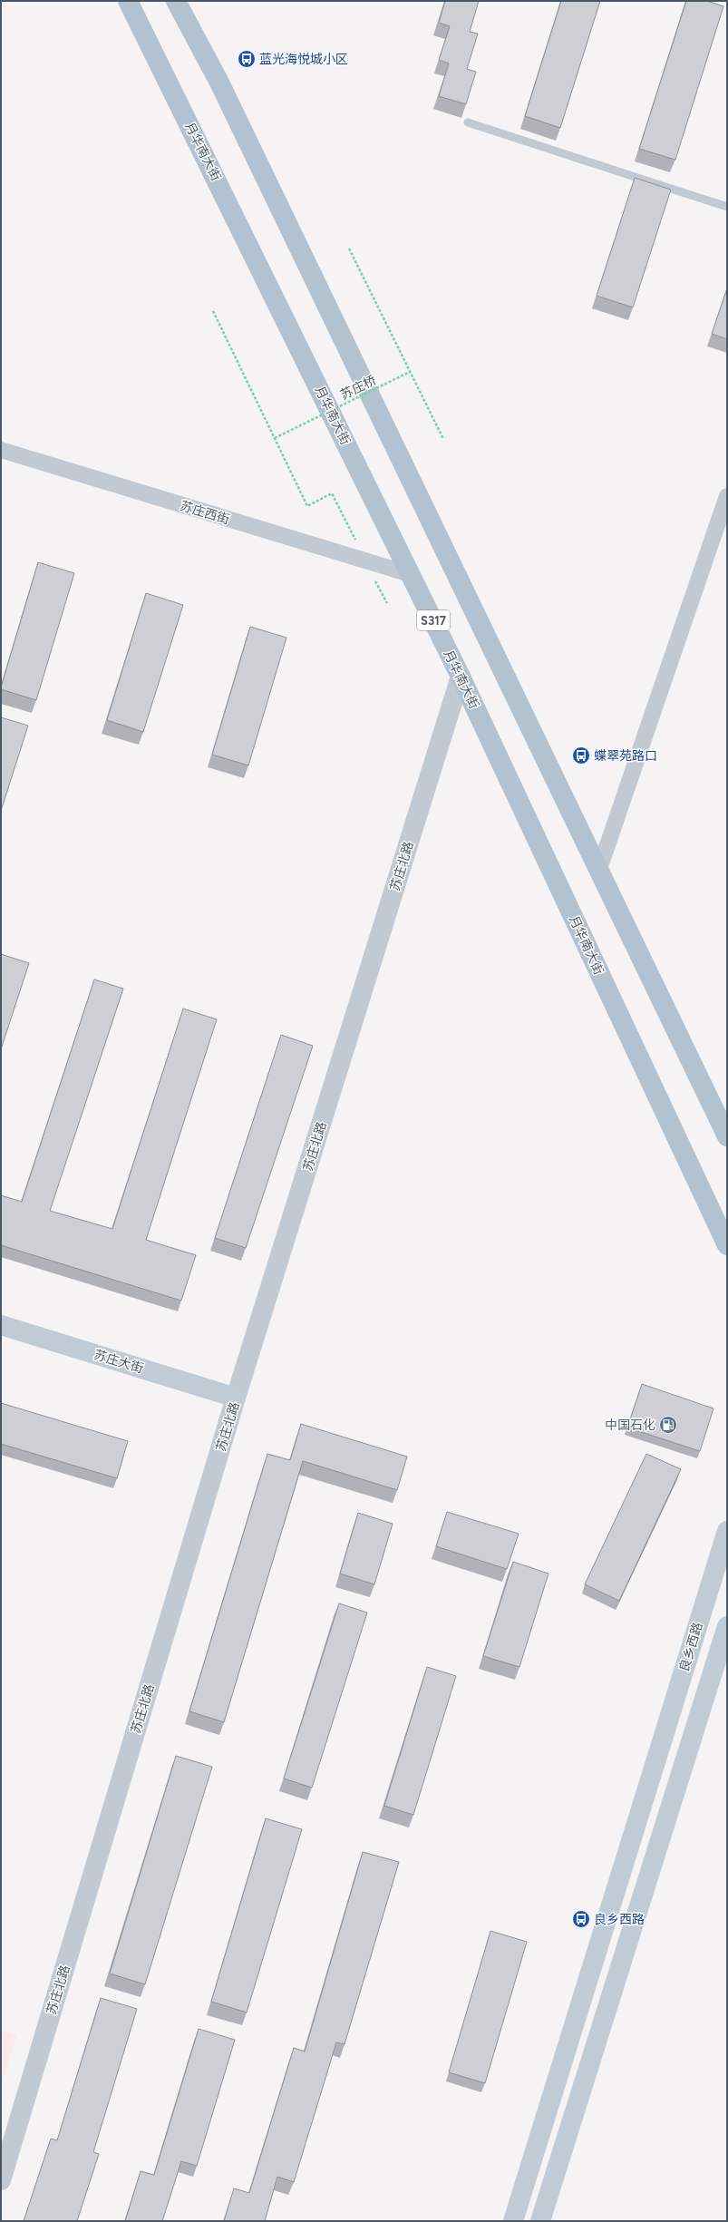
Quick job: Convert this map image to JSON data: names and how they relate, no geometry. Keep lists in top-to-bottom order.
{
  "streets": {
    "main road": [
      "月华南大街",
      "S317",
      "苏庄大街",
      "良乡西路"
    ],
    "street": ["苏庄西街", "苏庄北路"],
    "path": ["苏庄桥"]
  },
  "crossings": [
    ["月华南大街", "苏庄西街"],
    ["月华南大街", "苏庄北路"],
    ["苏庄北路", "苏庄大街"]
  ],
  "places": {
    "bus stop": ["蓝光海悦城小区", "蝶翠苑路口", "良乡西路"],
    "fuel station": ["中国石化"]
  }
}
